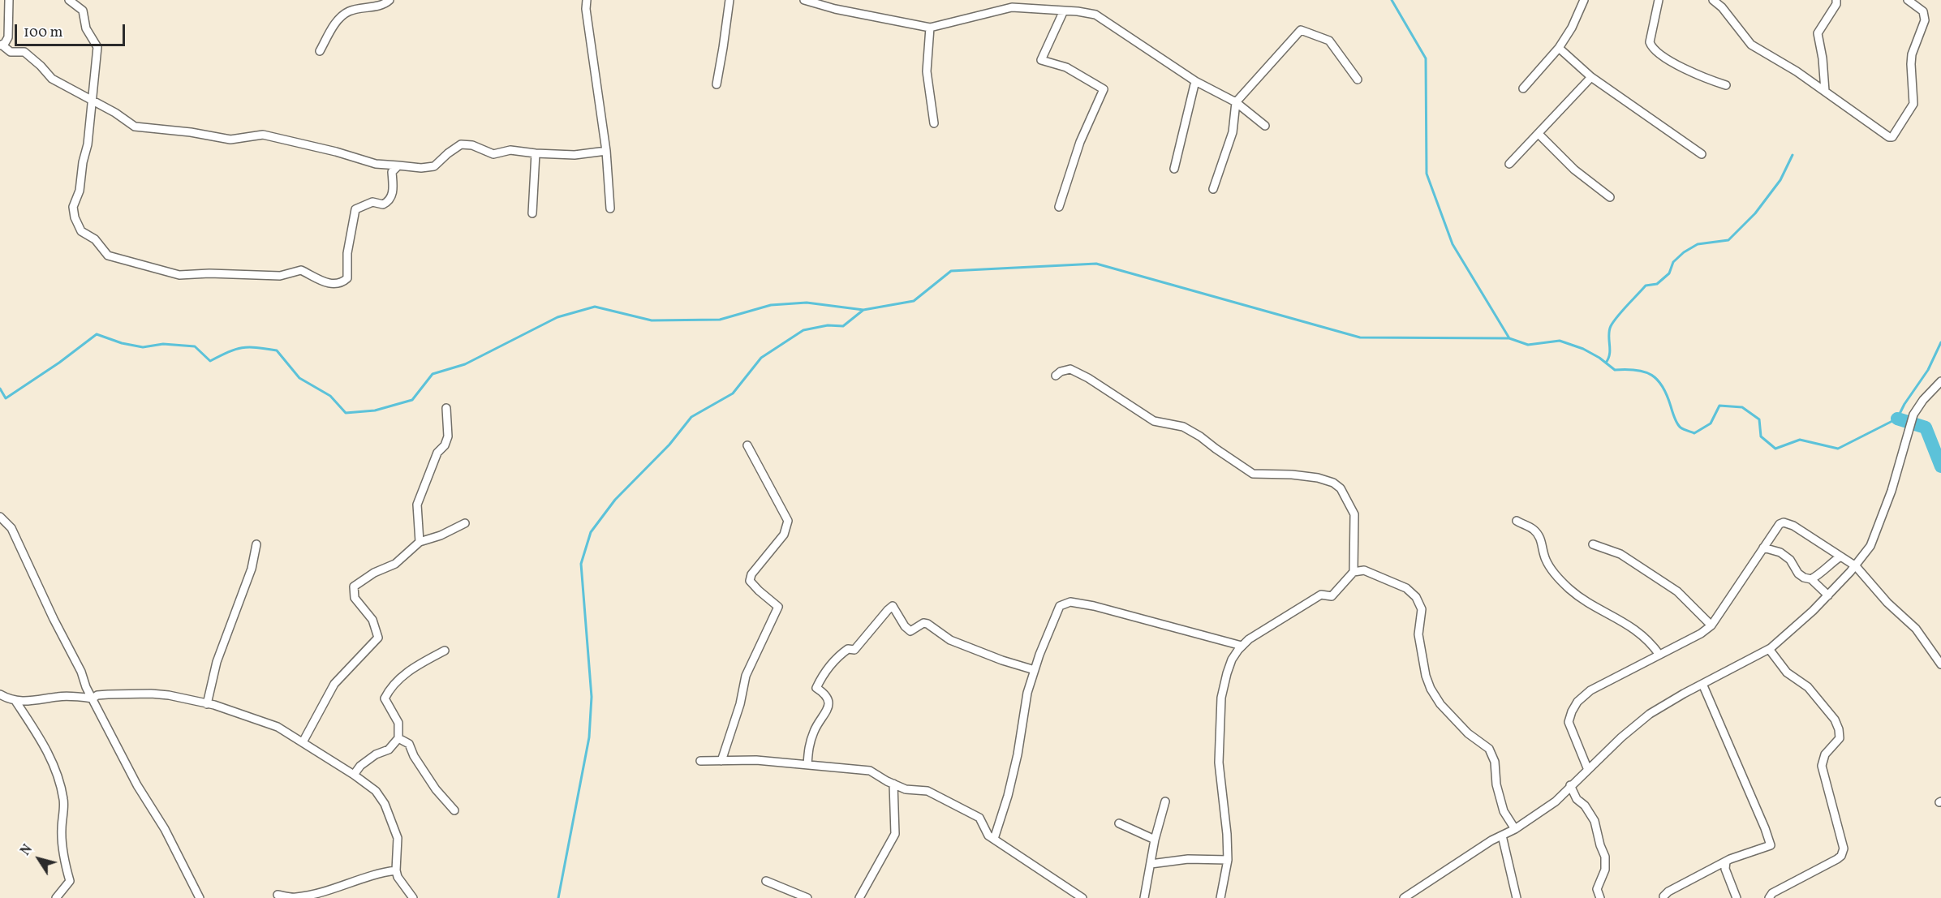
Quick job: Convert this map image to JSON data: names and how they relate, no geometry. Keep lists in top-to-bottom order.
{
  "scale_bar": "100 m",
  "north": "top left"
}
